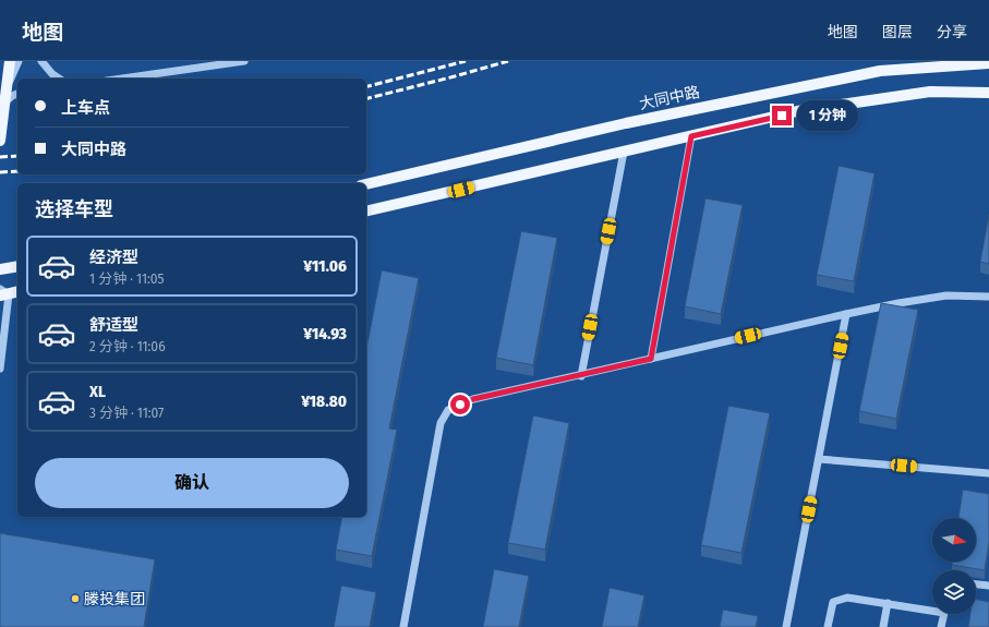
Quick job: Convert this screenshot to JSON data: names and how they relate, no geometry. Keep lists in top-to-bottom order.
{
  "streets": {
    "main road": ["大同中路"]
  },
  "places": ["滕投集团"],
  "north": "right",
  "page": {
    "header": "地图",
    "nav": ["地图", "图层", "分享"],
    "banner": ["上车点", "大同中路"],
    "bubble": "1 分钟",
    "heading": "选择车型",
    "list": [
      {
        "name": "经济型",
        "note": "1 分钟 · 11:05",
        "value": "¥11.06"
      },
      {
        "name": "舒适型",
        "note": "2 分钟 · 11:06",
        "value": "¥14.93"
      },
      {
        "name": "XL",
        "note": "3 分钟 · 11:07",
        "value": "¥18.80"
      }
    ],
    "buttons": "确认"
  }
}
